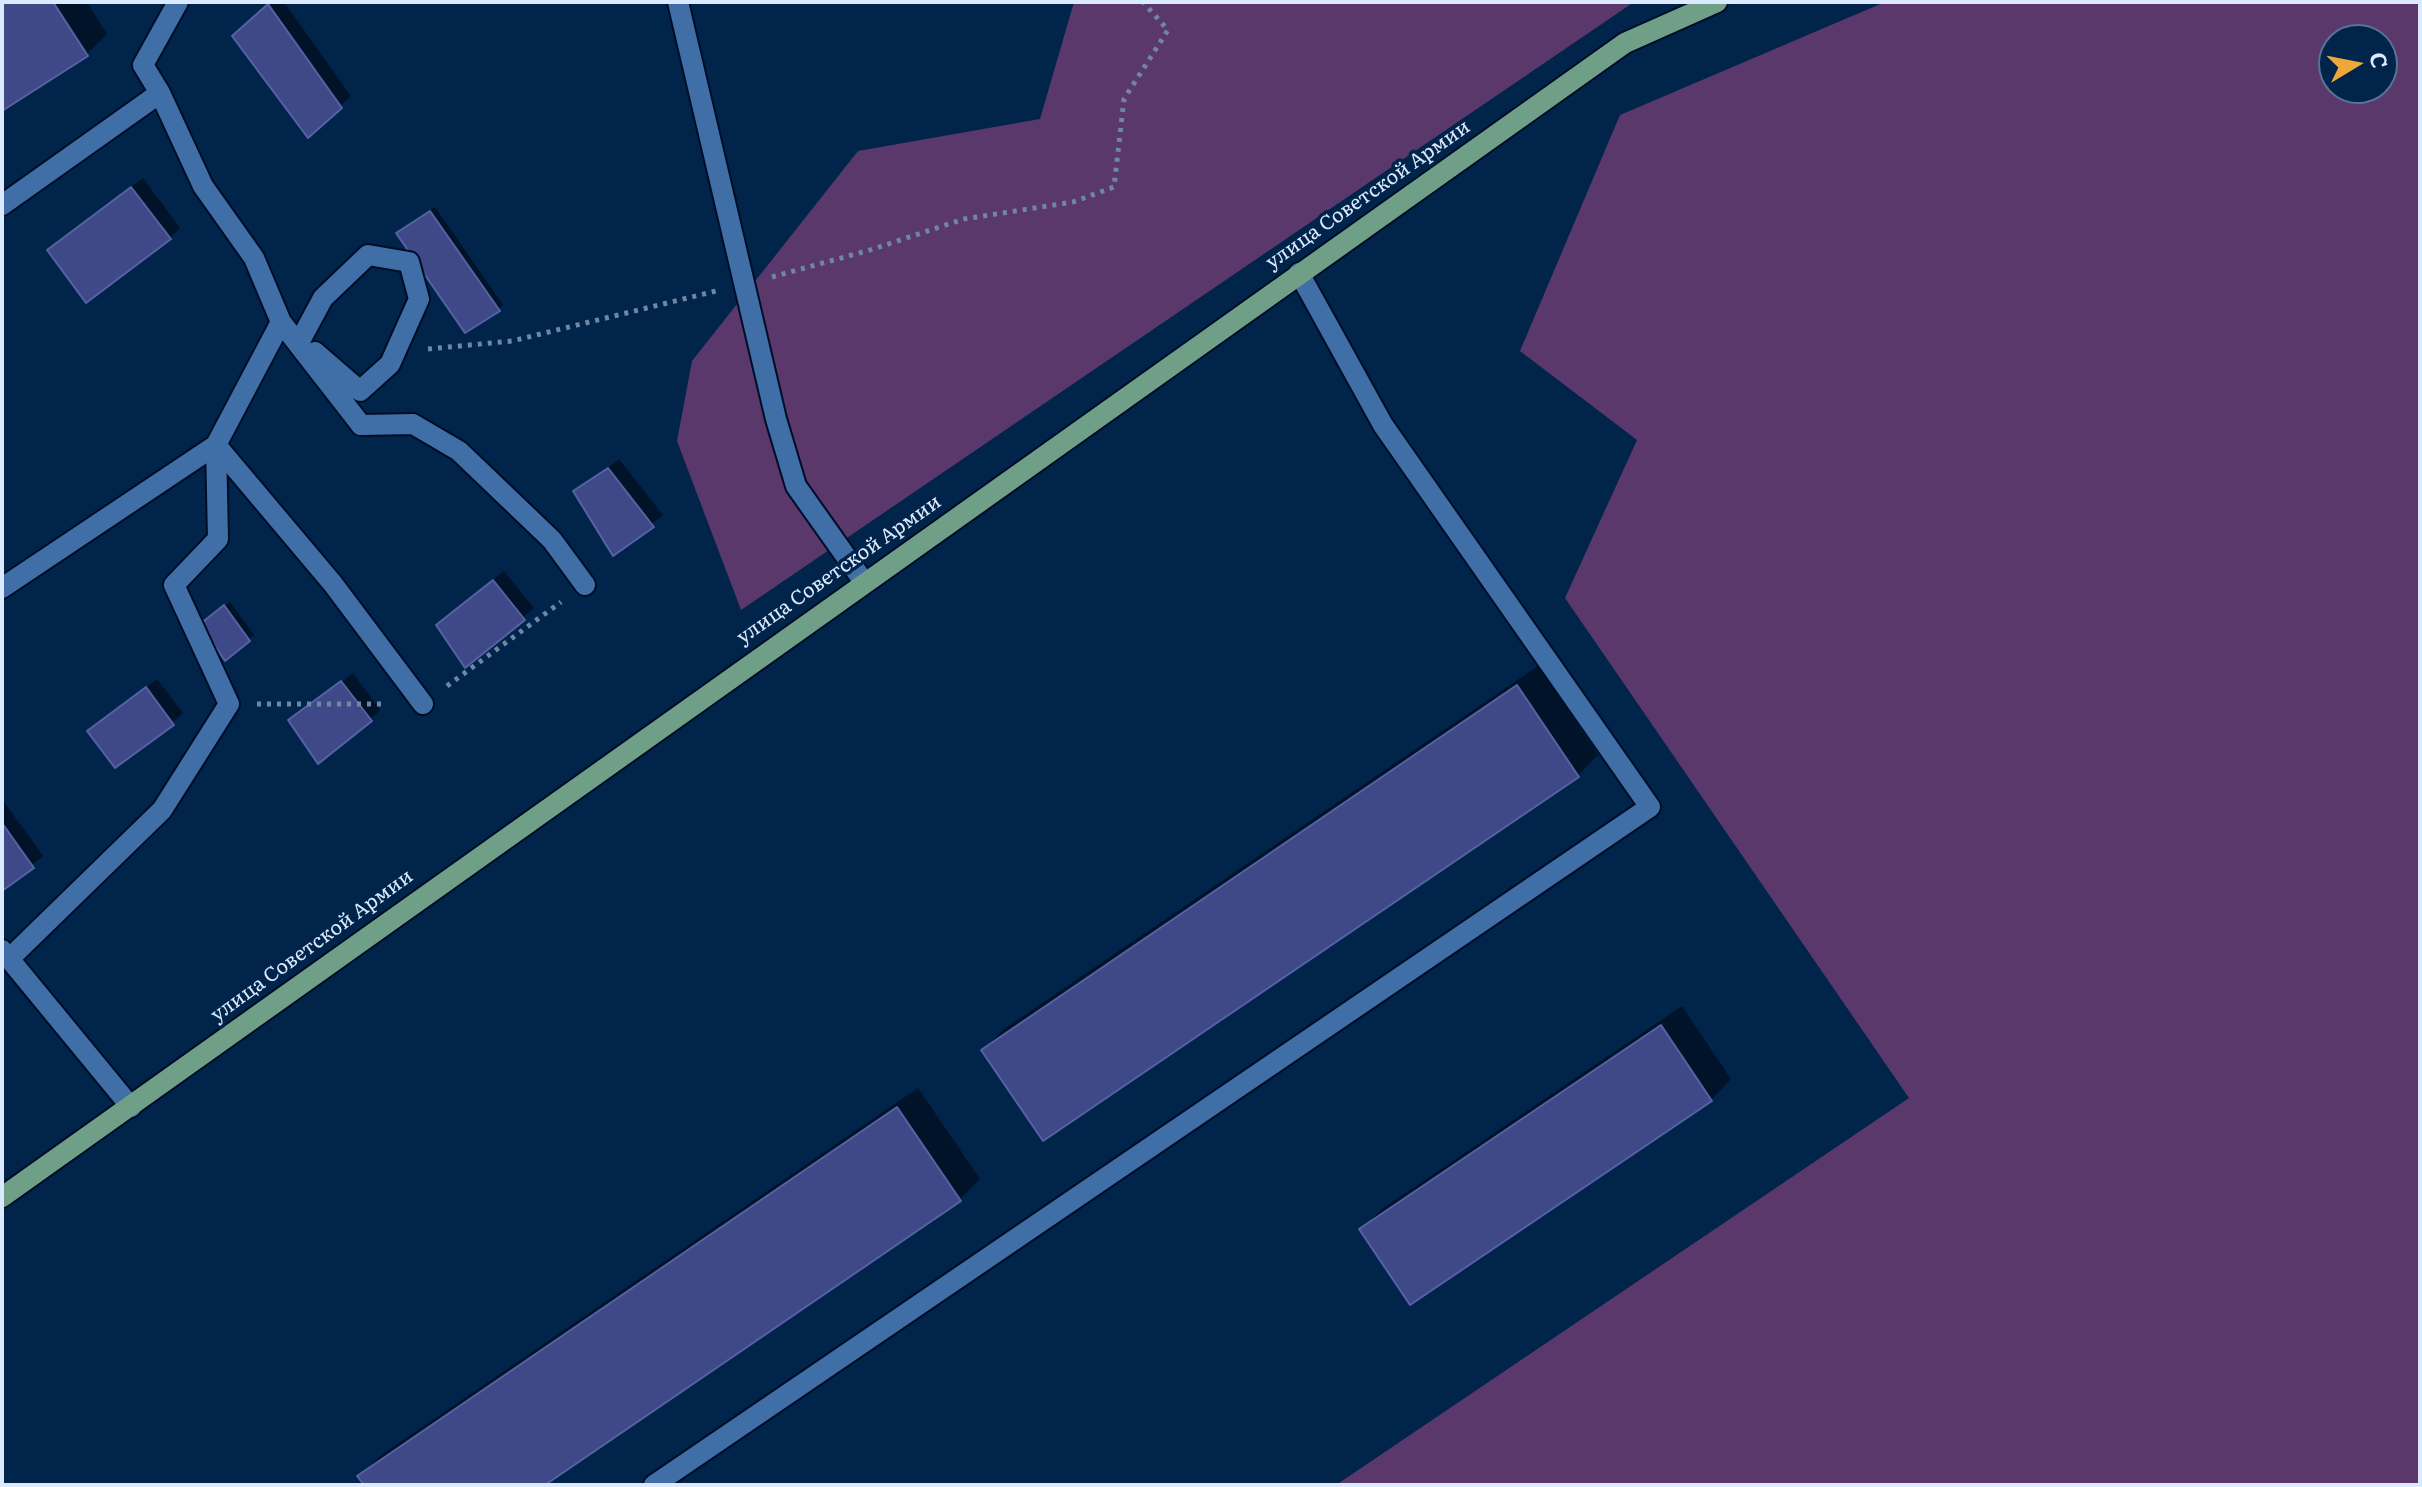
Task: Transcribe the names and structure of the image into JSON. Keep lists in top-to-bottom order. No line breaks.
{"streets":{"main road":["улица Советской Армии"]},"north":"right"}
